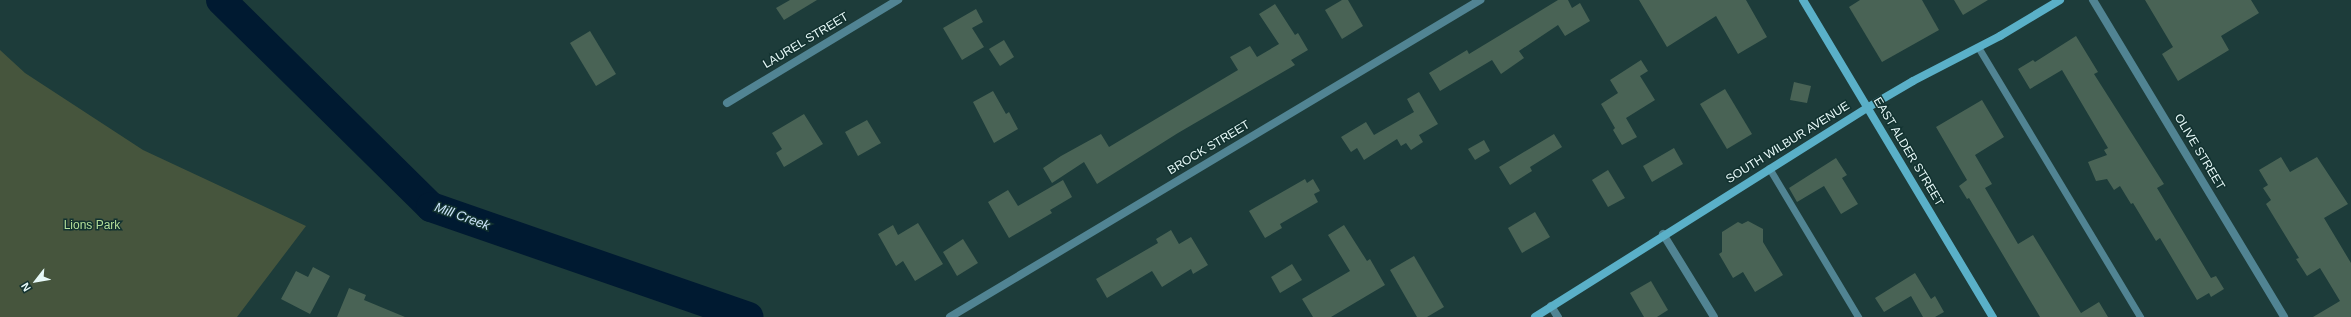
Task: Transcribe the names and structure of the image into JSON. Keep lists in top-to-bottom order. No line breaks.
{"streets":{"main road":["SOUTH WILBUR AVENUE","EAST ALDER STREET"],"street":["LAUREL STREET","BROCK STREET","OLIVE STREET"]},"crossings":[["SOUTH WILBUR AVENUE","EAST ALDER STREET"]],"water":["Mill Creek"],"parks":["Lions Park"],"north":"bottom left"}
